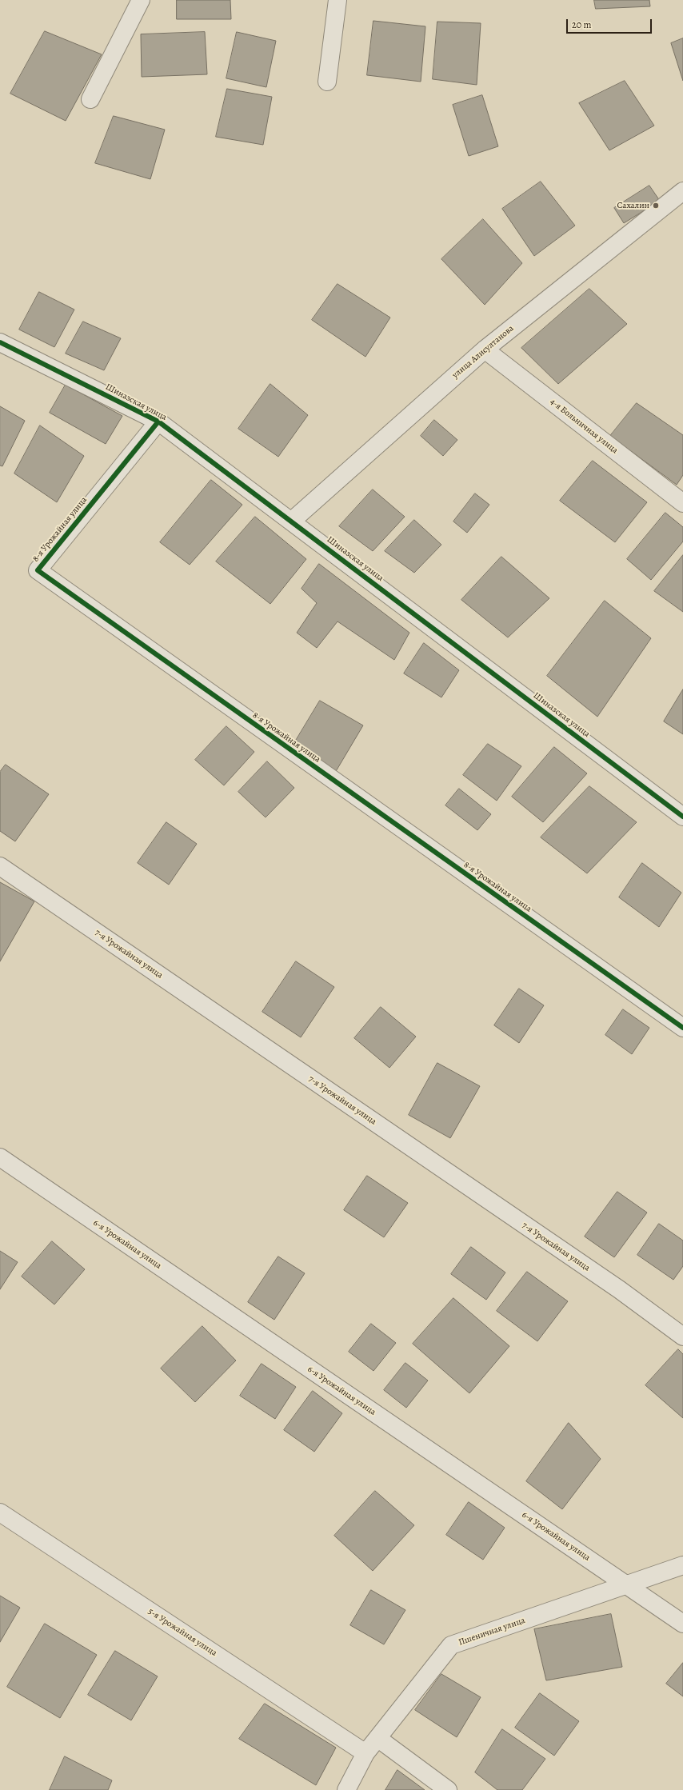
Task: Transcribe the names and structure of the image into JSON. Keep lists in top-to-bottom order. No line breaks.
{"streets":{"street":["улица Алисултанова","Шиназская улица","4-я Больничная улица","8-я Урожайная улица","7-я Урожайная улица","6-я Урожайная улица","Пшеничная улица","5-я Урожайная улица"]},"crossings":[["улица Алисултанова","Шиназская улица"],["улица Алисултанова","4-я Больничная улица"],["Шиназская улица","8-я Урожайная улица"],["6-я Урожайная улица","Пшеничная улица"],["Пшеничная улица","5-я Урожайная улица"]],"places":["Сахалин"],"scale_bar":"20 m"}
